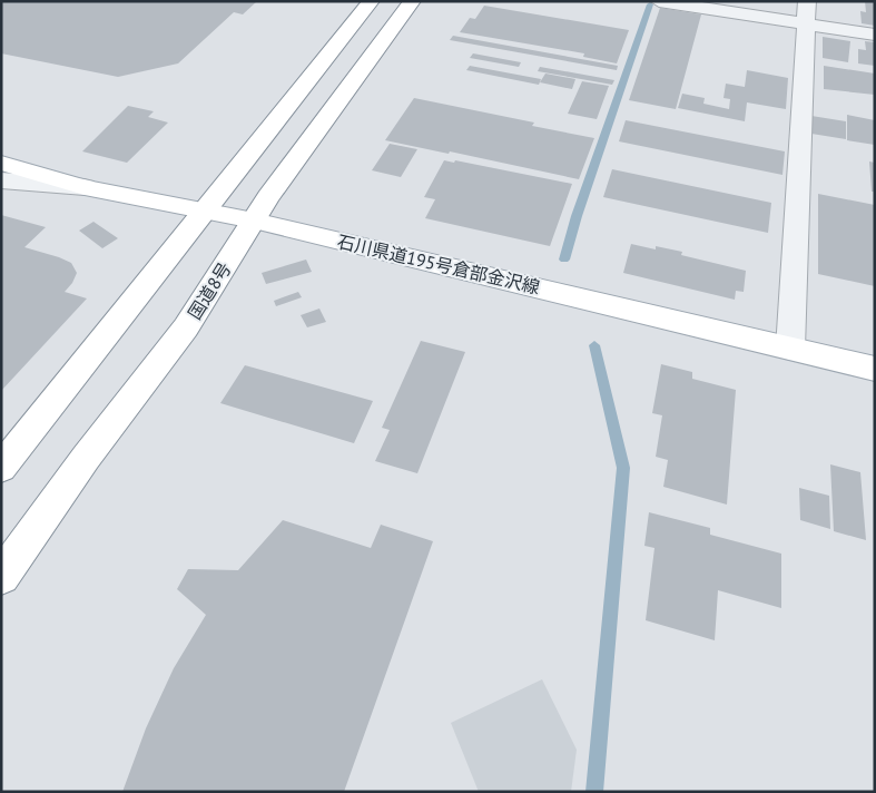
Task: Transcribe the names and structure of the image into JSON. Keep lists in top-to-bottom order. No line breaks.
{"streets":{"main road":["石川県道195号倉部金沢線","国道8号"]},"crossings":[["石川県道195号倉部金沢線","国道8号"]]}
